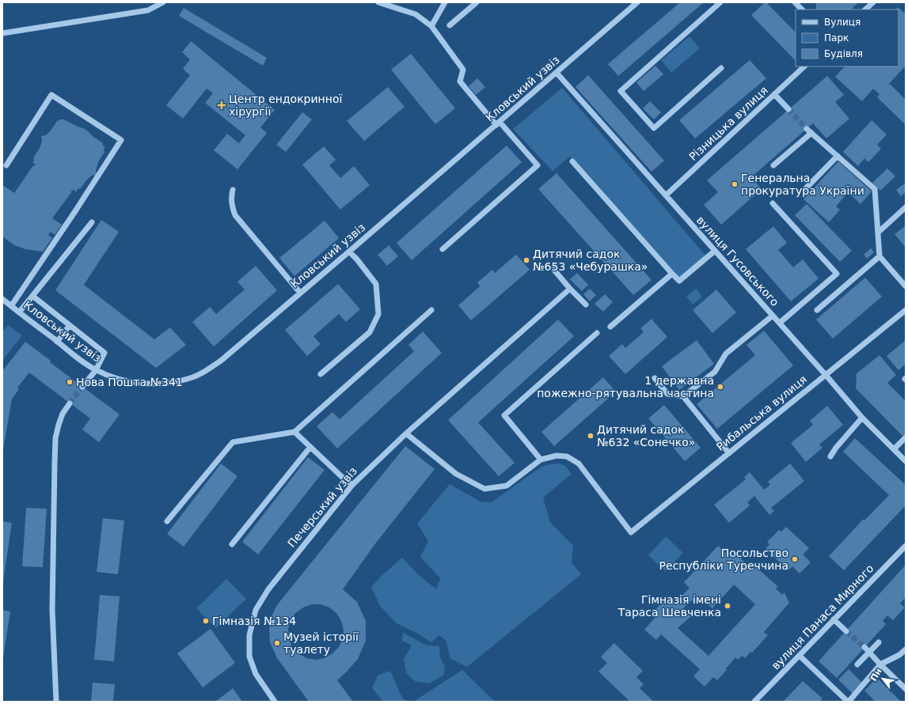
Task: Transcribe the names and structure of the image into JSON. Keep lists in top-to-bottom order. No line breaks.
{"streets":{"street":["Кловський узвіз","Різницька вулиця","вулиця Гусовського","Рибальська вулиця","Печерський узвіз","вулиця Панаса Мирного"]},"crossings":[["Кловський узвіз","вулиця Гусовського"],["Різницька вулиця","вулиця Гусовського"],["вулиця Гусовського","Рибальська вулиця"]],"places":{"health":["Центр ендокринної хірургії"],"other":["Генеральна прокуратура України","Дитячий садок №653 «Чебурашка»","Нова Пошта №341","1 державна пожежно-рятувальна частина","Дитячий садок №632 «Сонечко»","Посольство Республіки Туреччина","Гімназія імені Тараса Шевченка","Гімназія №134","Музей історії туалету"]},"legend":["Вулиця","Парк","Будівля"],"north":"top left"}
